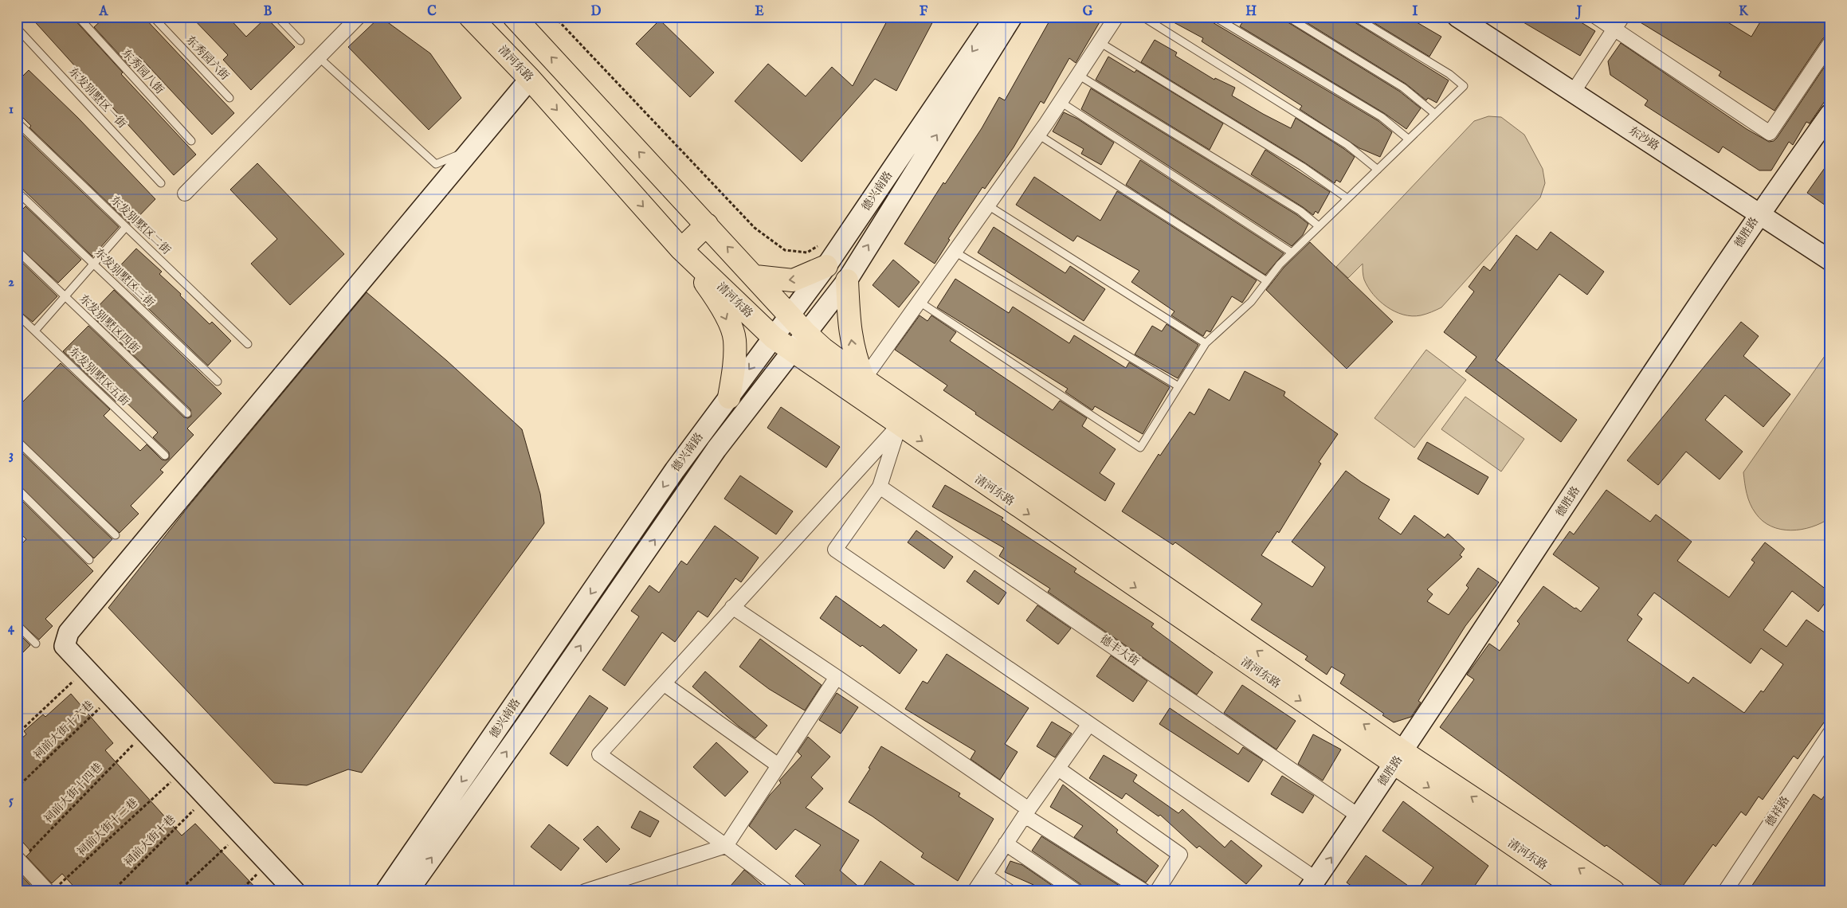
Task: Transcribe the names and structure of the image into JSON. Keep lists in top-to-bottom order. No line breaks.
{"streets":{"main road":["清河东路"],"street":["东沙路","德兴南路","德胜路","德丰大街","德祥路"],"lane":["东秀园六街","东秀园八街","东发别墅区一街","东发别墅区二街","东发别墅区三街","东发别墅区四街","东发别墅区五街"],"path":["祠前大街十六巷","祠前大街十四巷","祠前大街十二巷","祠前大街十巷"]},"crossings":[["清河东路","德兴南路"],["清河东路","德胜路"],["东沙路","德胜路"],["德胜路","德丰大街"]],"grid":{"columns":["A","B","C","D","E","F","G","H","I","J","K"],"rows":["1","2","3","4","5"]}}
